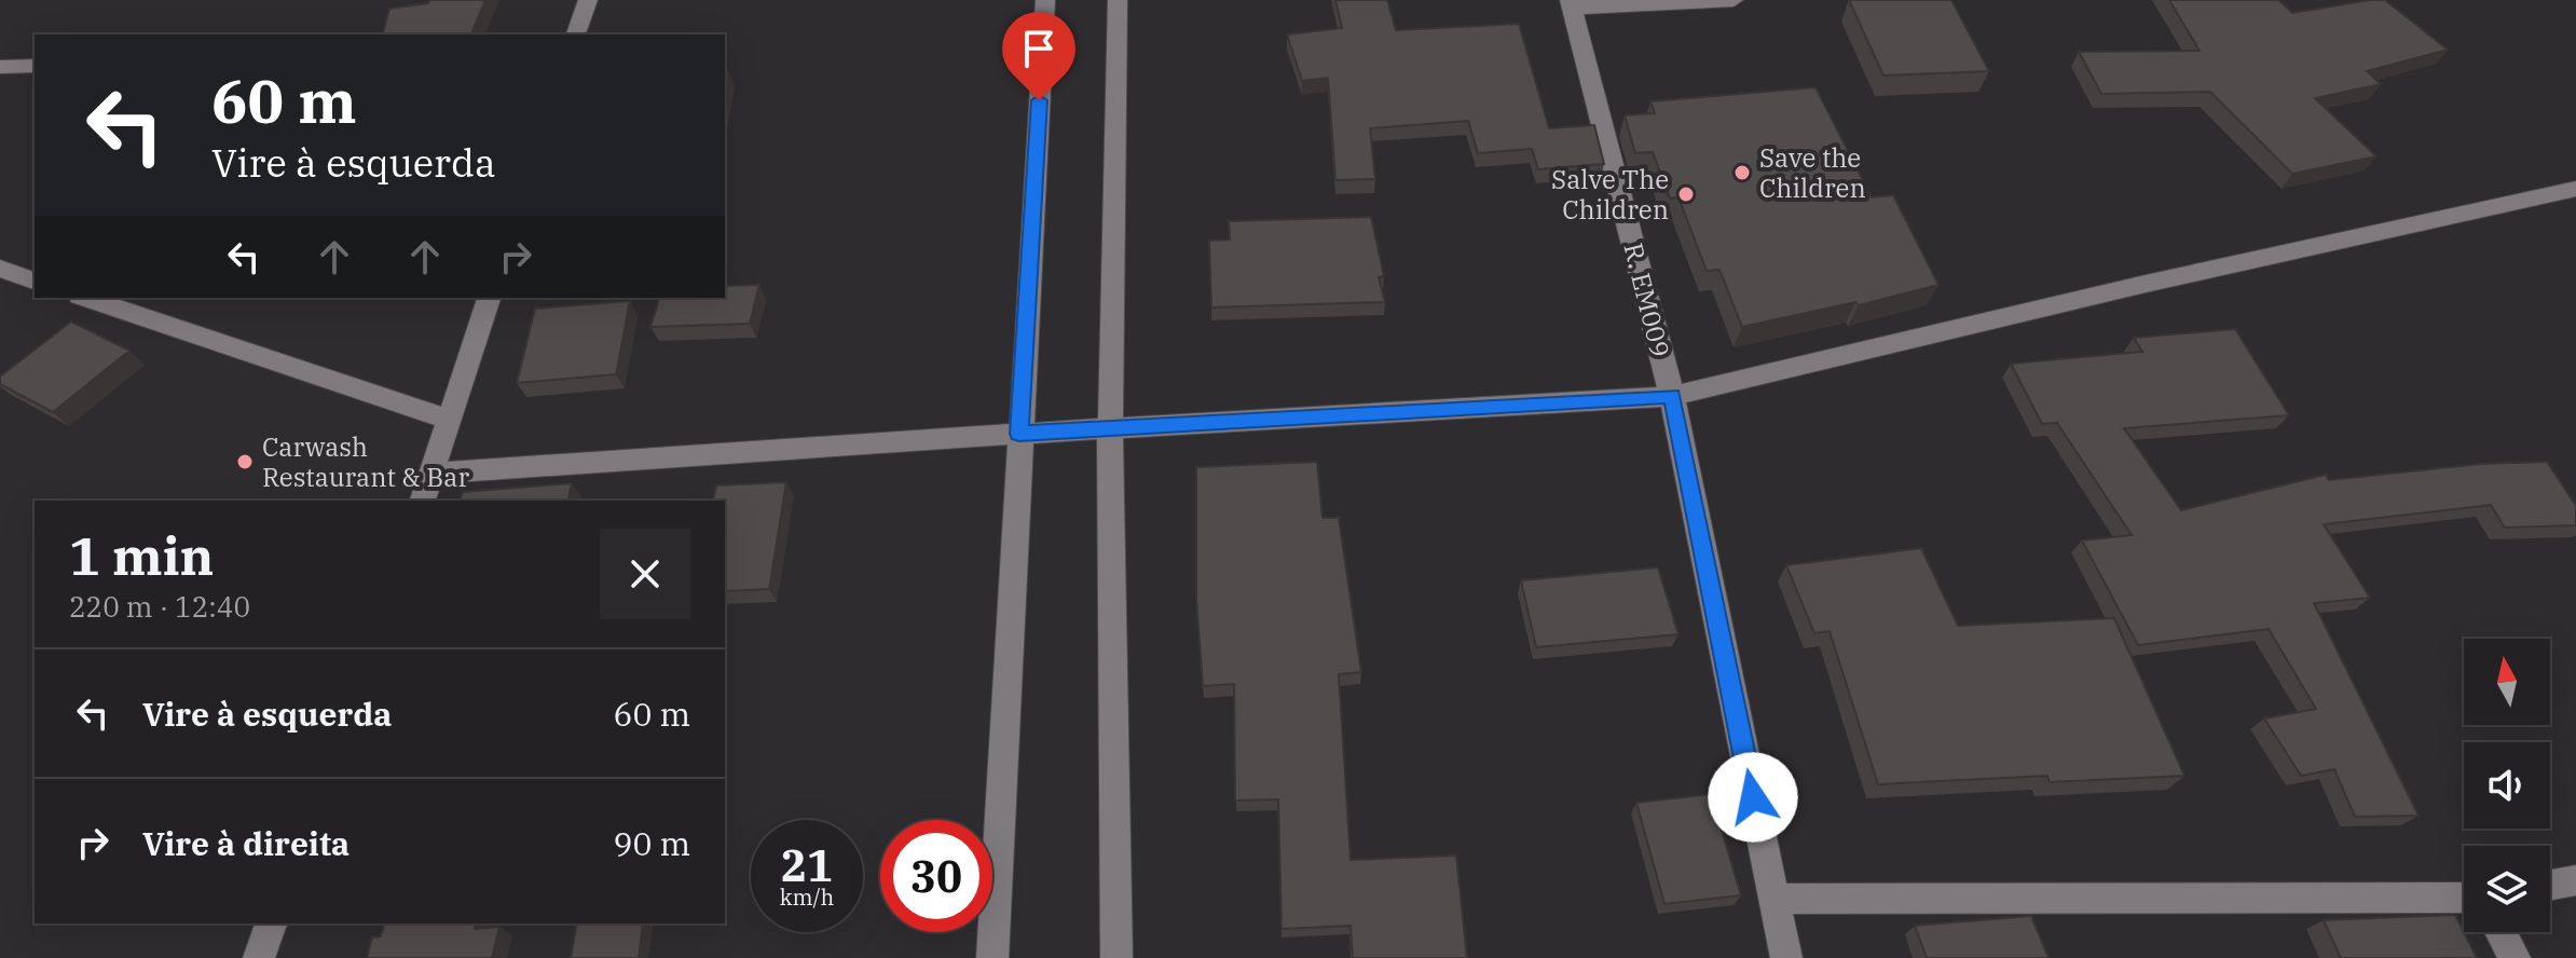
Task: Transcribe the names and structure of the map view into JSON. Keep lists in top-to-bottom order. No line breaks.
{"streets":{"street":["R. EM009"]},"places":["Save the Children","Salve The Children","Carwash Restaurant & Bar"],"north":"top","page":{"turn":["60 m","Vire à esquerda"],"heading":["1 min","220 m · 12:40"],"list":[{"name":"Vire à esquerda","value":"60 m"},{"name":"Vire à direita","value":"90 m"}],"speed":"21 km/h","limit":"30"}}
